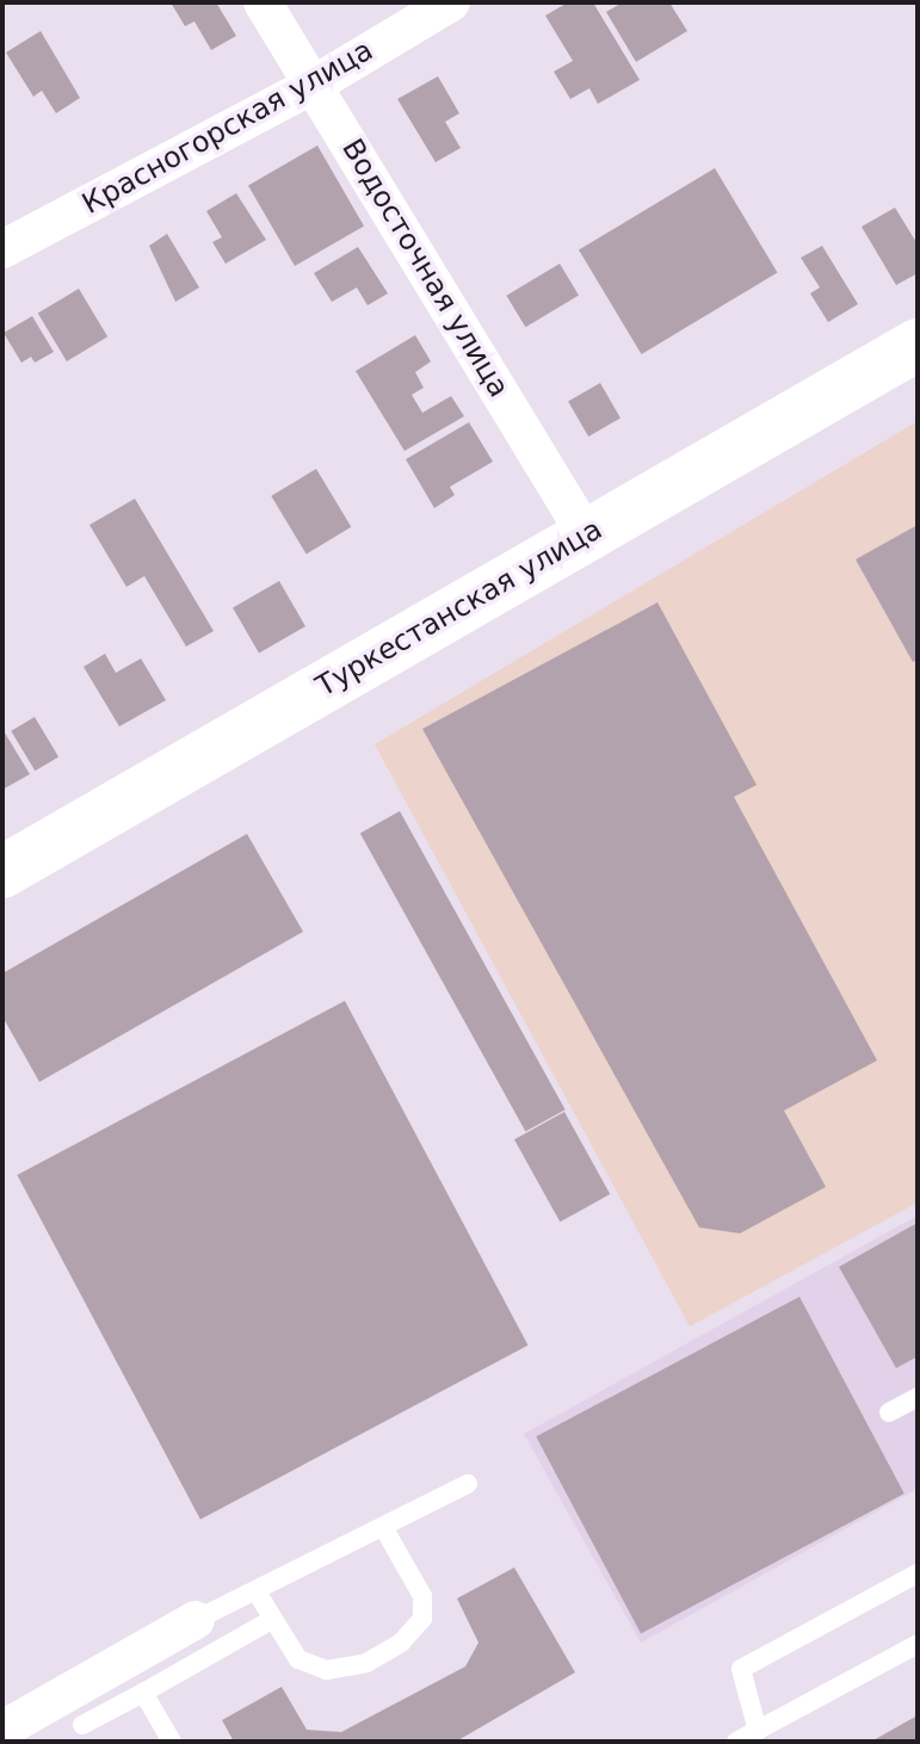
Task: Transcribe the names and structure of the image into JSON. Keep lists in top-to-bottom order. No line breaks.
{"streets":{"main road":["Туркестанская улица"],"street":["Красногорская улица","Водосточная улица"]},"crossings":[["Красногорская улица","Водосточная улица"],["Водосточная улица","Туркестанская улица"]]}
